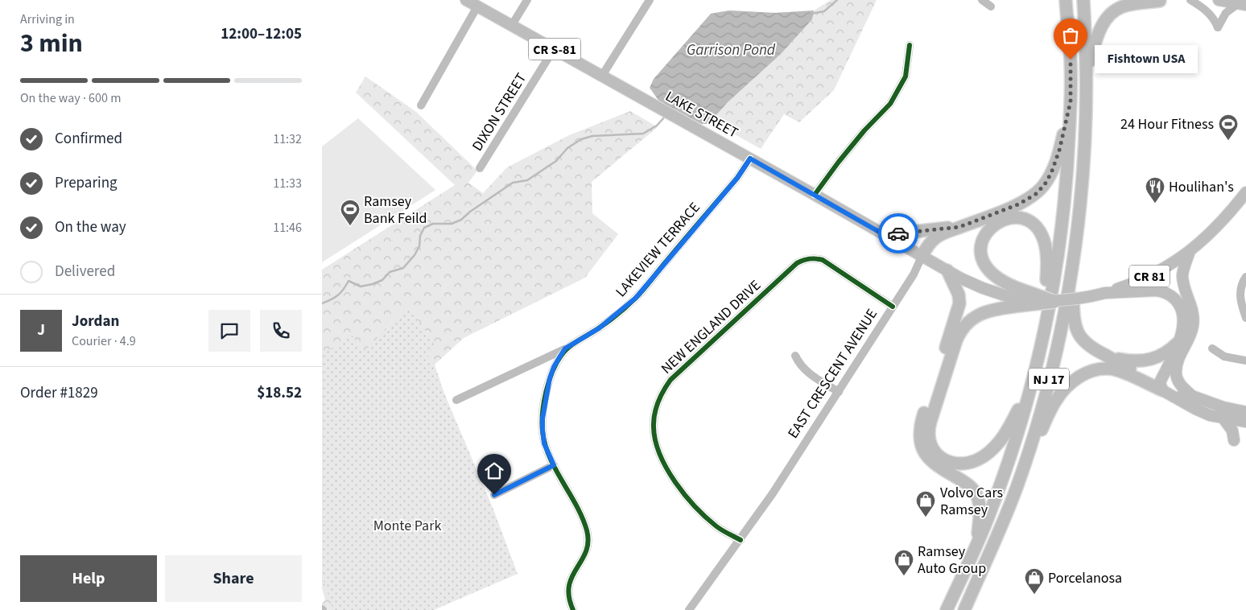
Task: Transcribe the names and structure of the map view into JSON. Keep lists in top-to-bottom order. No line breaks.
{"streets":{"highway":["NJ 17"],"main road":["CR S-81","LAKE STREET","CR 81"],"street":["DIXON STREET","LAKEVIEW TERRACE","NEW ENGLAND DRIVE","EAST CRESCENT AVENUE"]},"crossings":[["DIXON STREET","LAKE STREET"],["LAKE STREET","LAKEVIEW TERRACE"],["LAKE STREET","EAST CRESCENT AVENUE"],["NEW ENGLAND DRIVE","EAST CRESCENT AVENUE"]],"water":["Garrison Pond"],"parks":["Monte Park"],"places":{"other":["Fishtown USA"],"sports":["24 Hour Fitness","Ramsey Bank Feild"],"restaurant":["Houlihan's"],"shop":["Volvo Cars Ramsey","Ramsey Auto Group","Porcelanosa"]},"page":{"heading":["3 min","Arriving in","12:00–12:05"],"panel":["Jordan","Courier · 4.9","Order #1829","$18.52"],"bubble":"Fishtown USA","bar":"On the way · 600 m","list":[["Confirmed","11:32"],["Preparing","11:33"],["On the way","11:46"],"Delivered"],"round":"J","buttons":["Help","Share"]}}
